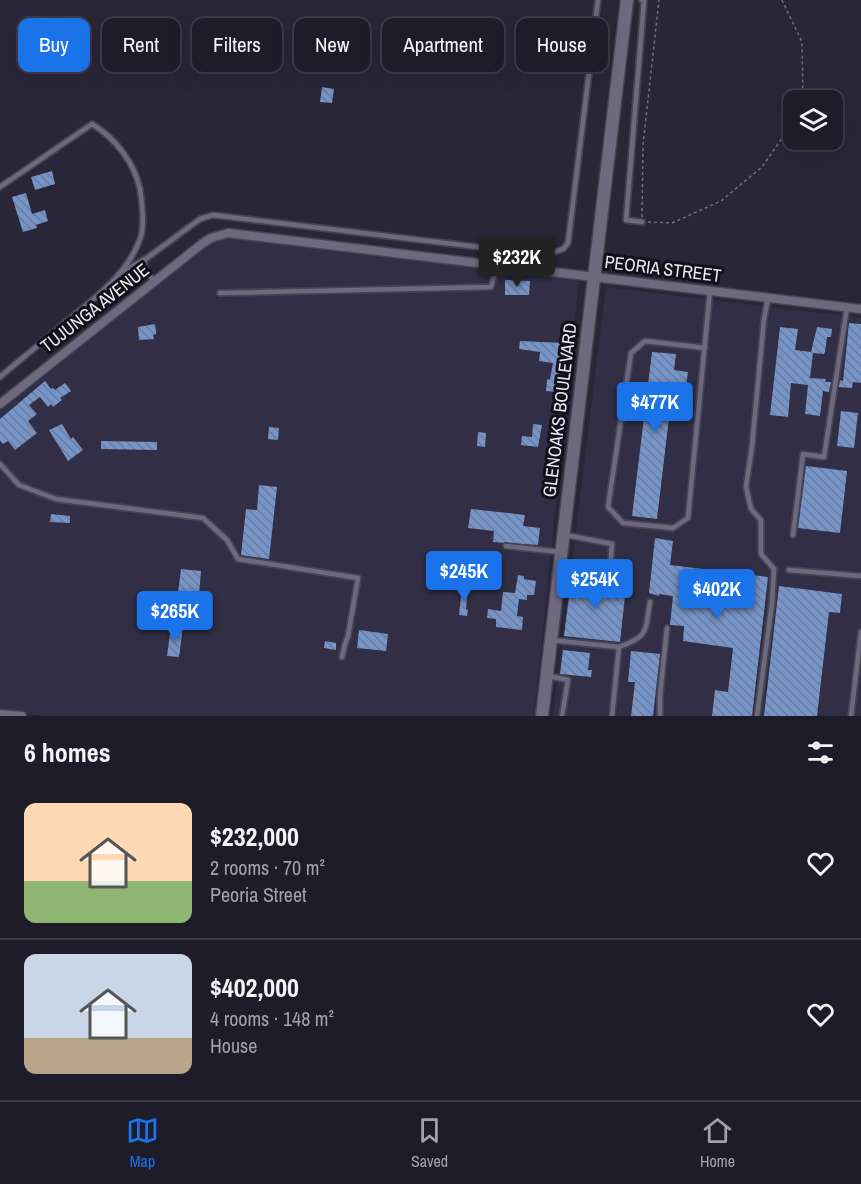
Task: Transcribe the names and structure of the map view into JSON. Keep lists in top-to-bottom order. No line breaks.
{"streets":{"main road":["GLENOAKS BOULEVARD"],"street":["PEORIA STREET","TUJUNGA AVENUE"]},"crossings":[["PEORIA STREET","TUJUNGA AVENUE"],["PEORIA STREET","GLENOAKS BOULEVARD"]],"page":{"chip":["Buy","Rent","Filters","New","Apartment","House"],"price":["$232K","$477K","$245K","$254K","$402K","$265K"],"heading":"6 homes","list":[{"name":"$232,000","note":"2 rooms · 70 m² · Peoria Street"},{"name":"$402,000","note":"4 rooms · 148 m² · House"}],"tabs":["Map","Saved","Home"]}}
